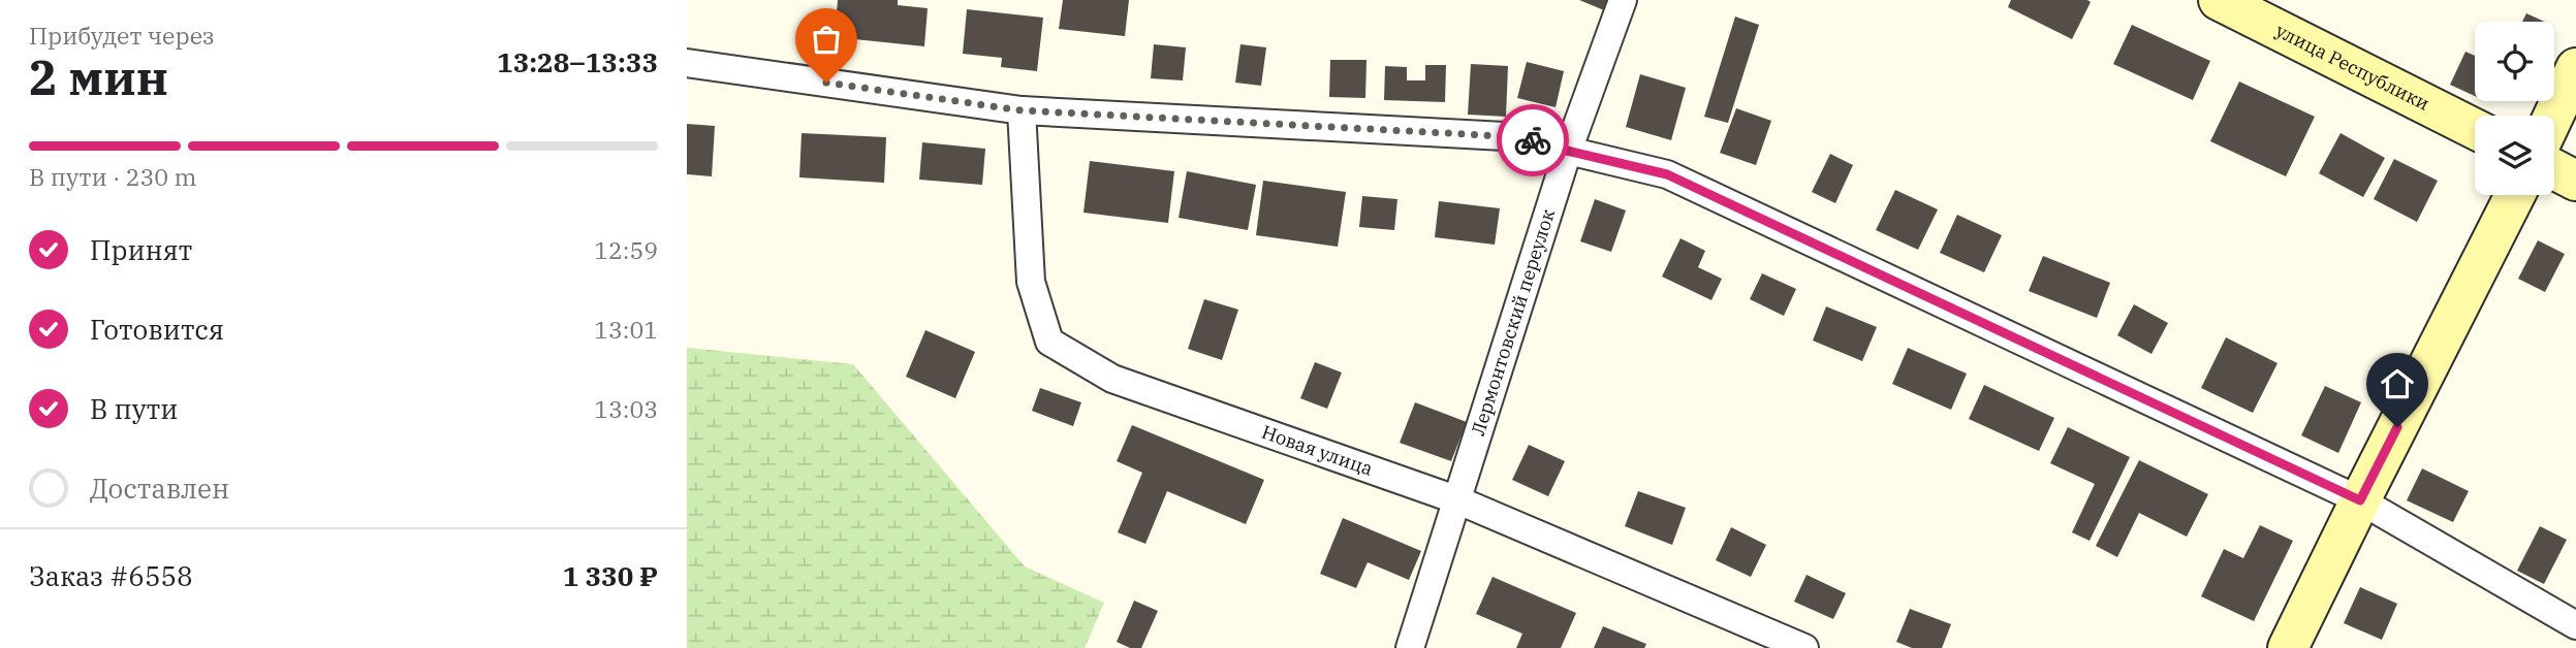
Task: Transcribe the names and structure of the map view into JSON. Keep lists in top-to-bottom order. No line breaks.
{"streets":{"main road":["улица Республики"],"street":["Лермонтовский переулок","Новая улица"]},"crossings":[["Лермонтовский переулок","Новая улица"]],"page":{"heading":["2 мин","Прибудет через","13:28–13:33"],"panel":["Заказ #6558","1 330 ₽"],"bar":"В пути · 230 m","list":[["Принят","12:59"],["Готовится","13:01"],["В пути","13:03"],"Доставлен"]}}
